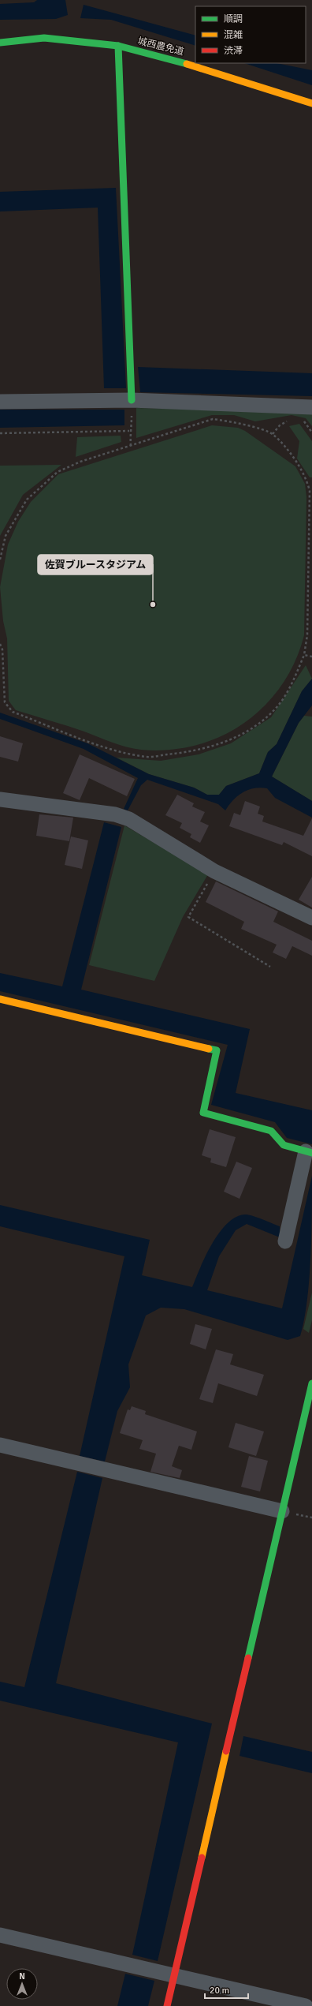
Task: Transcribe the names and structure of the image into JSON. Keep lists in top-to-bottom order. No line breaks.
{"streets":{"street":["城西農免道"]},"places":["佐賀ブルースタジアム"],"legend":["順調","混雑","渋滞"],"scale_bar":"20 m","north":"top"}
